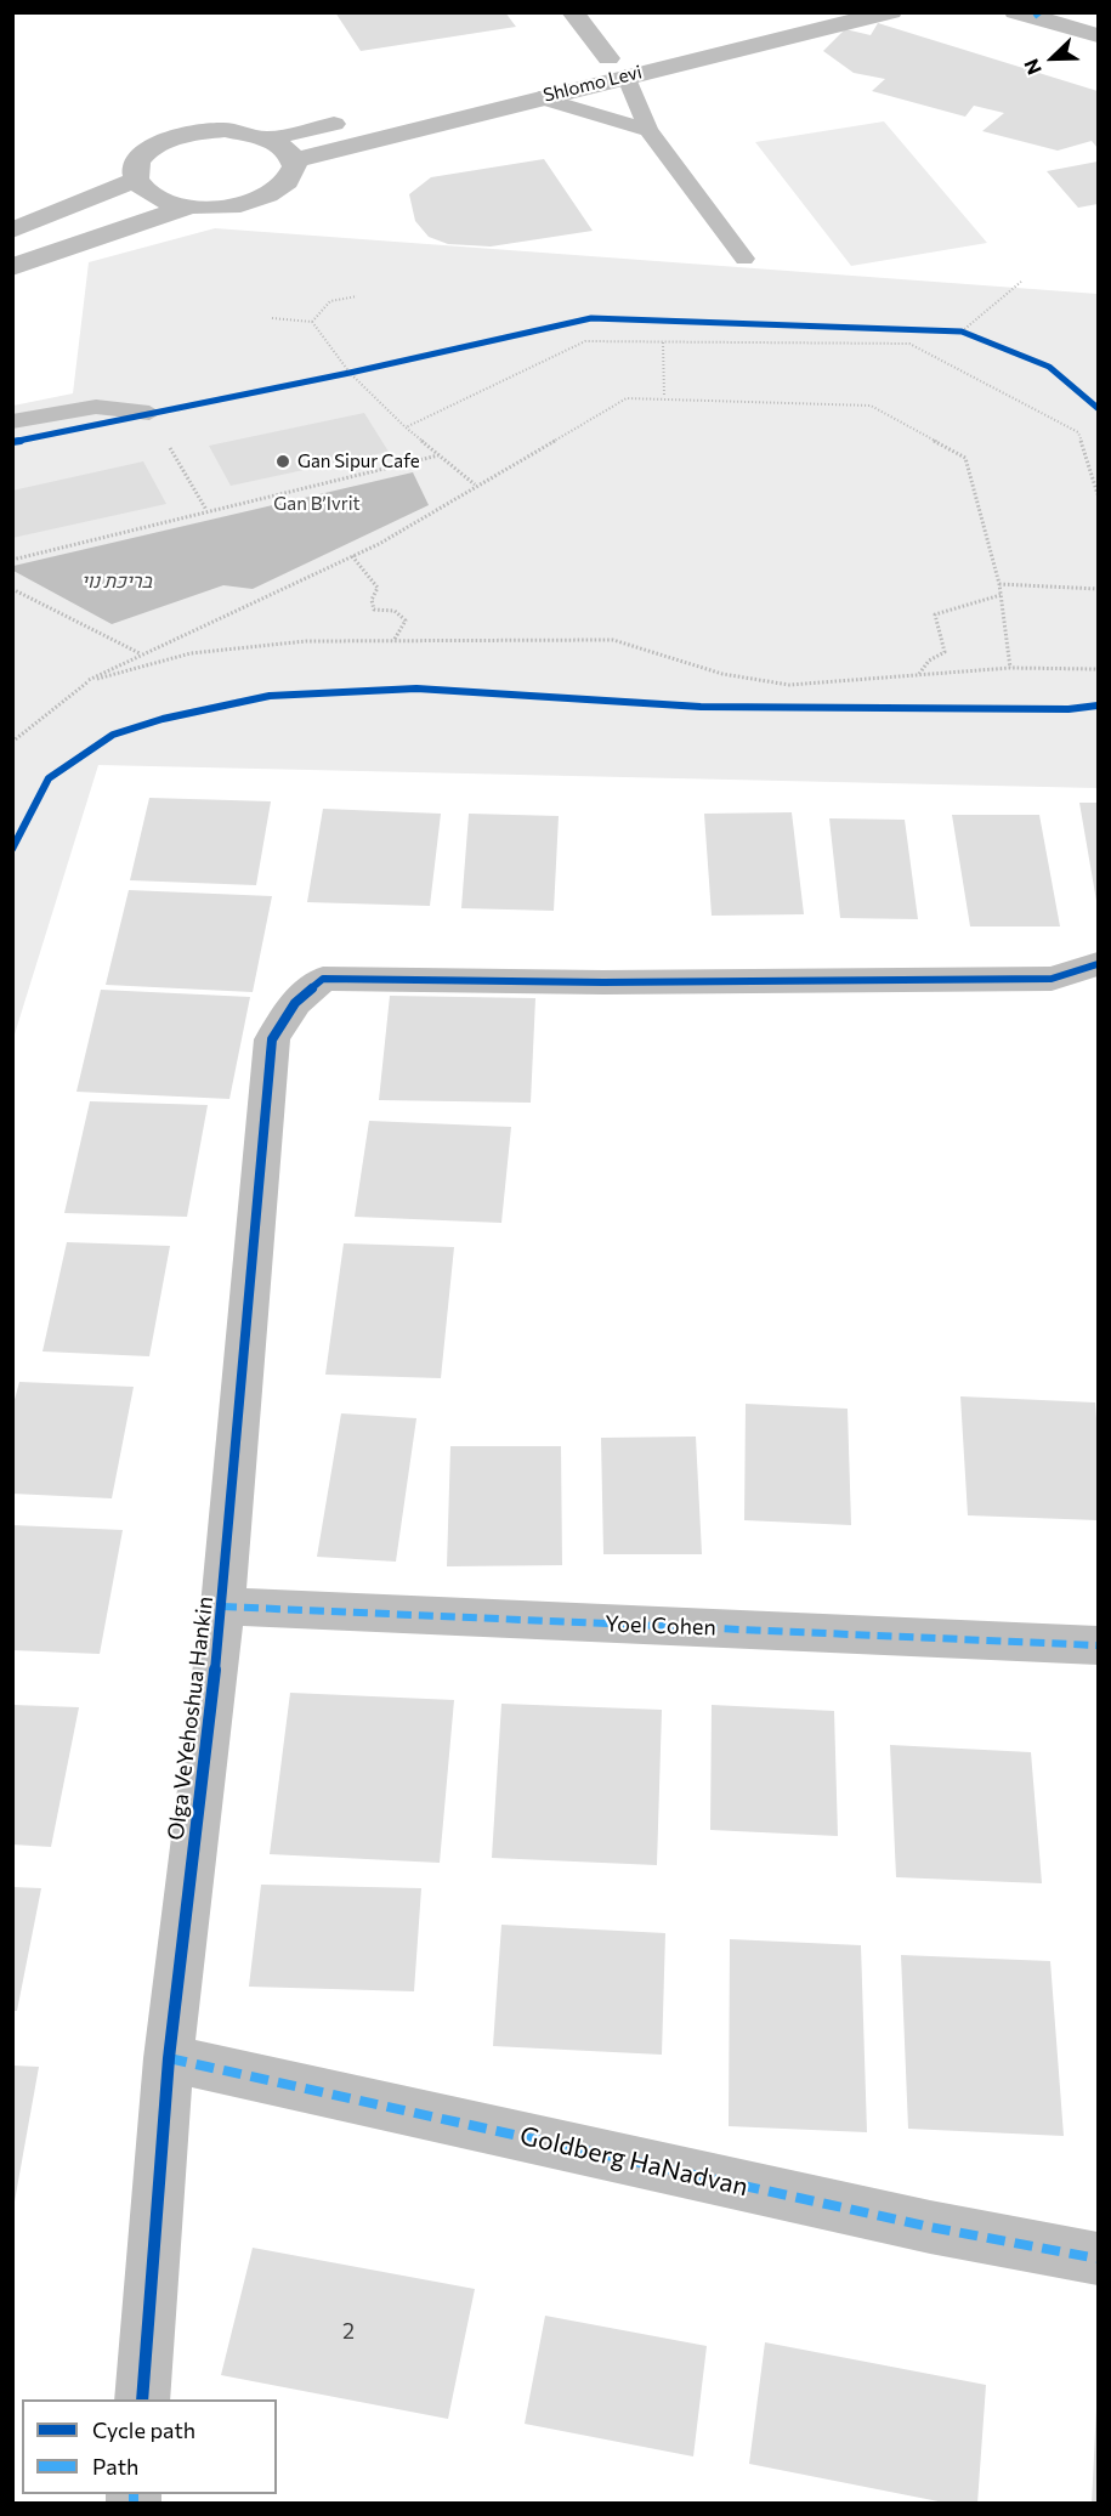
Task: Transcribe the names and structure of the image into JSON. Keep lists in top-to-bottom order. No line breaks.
{"streets":{"street":["Shlomo Levi","Yoel Cohen","Olga VeYehoshua Hankin","Goldberg HaNadvan"]},"crossings":[["Yoel Cohen","Olga VeYehoshua Hankin"],["Olga VeYehoshua Hankin","Goldberg HaNadvan"]],"water":["בריכת נוי"],"parks":["Gan B’Ivrit"],"places":["Gan Sipur Cafe"],"house_numbers":["2"],"legend":["Cycle path","Path"],"north":"bottom left"}
